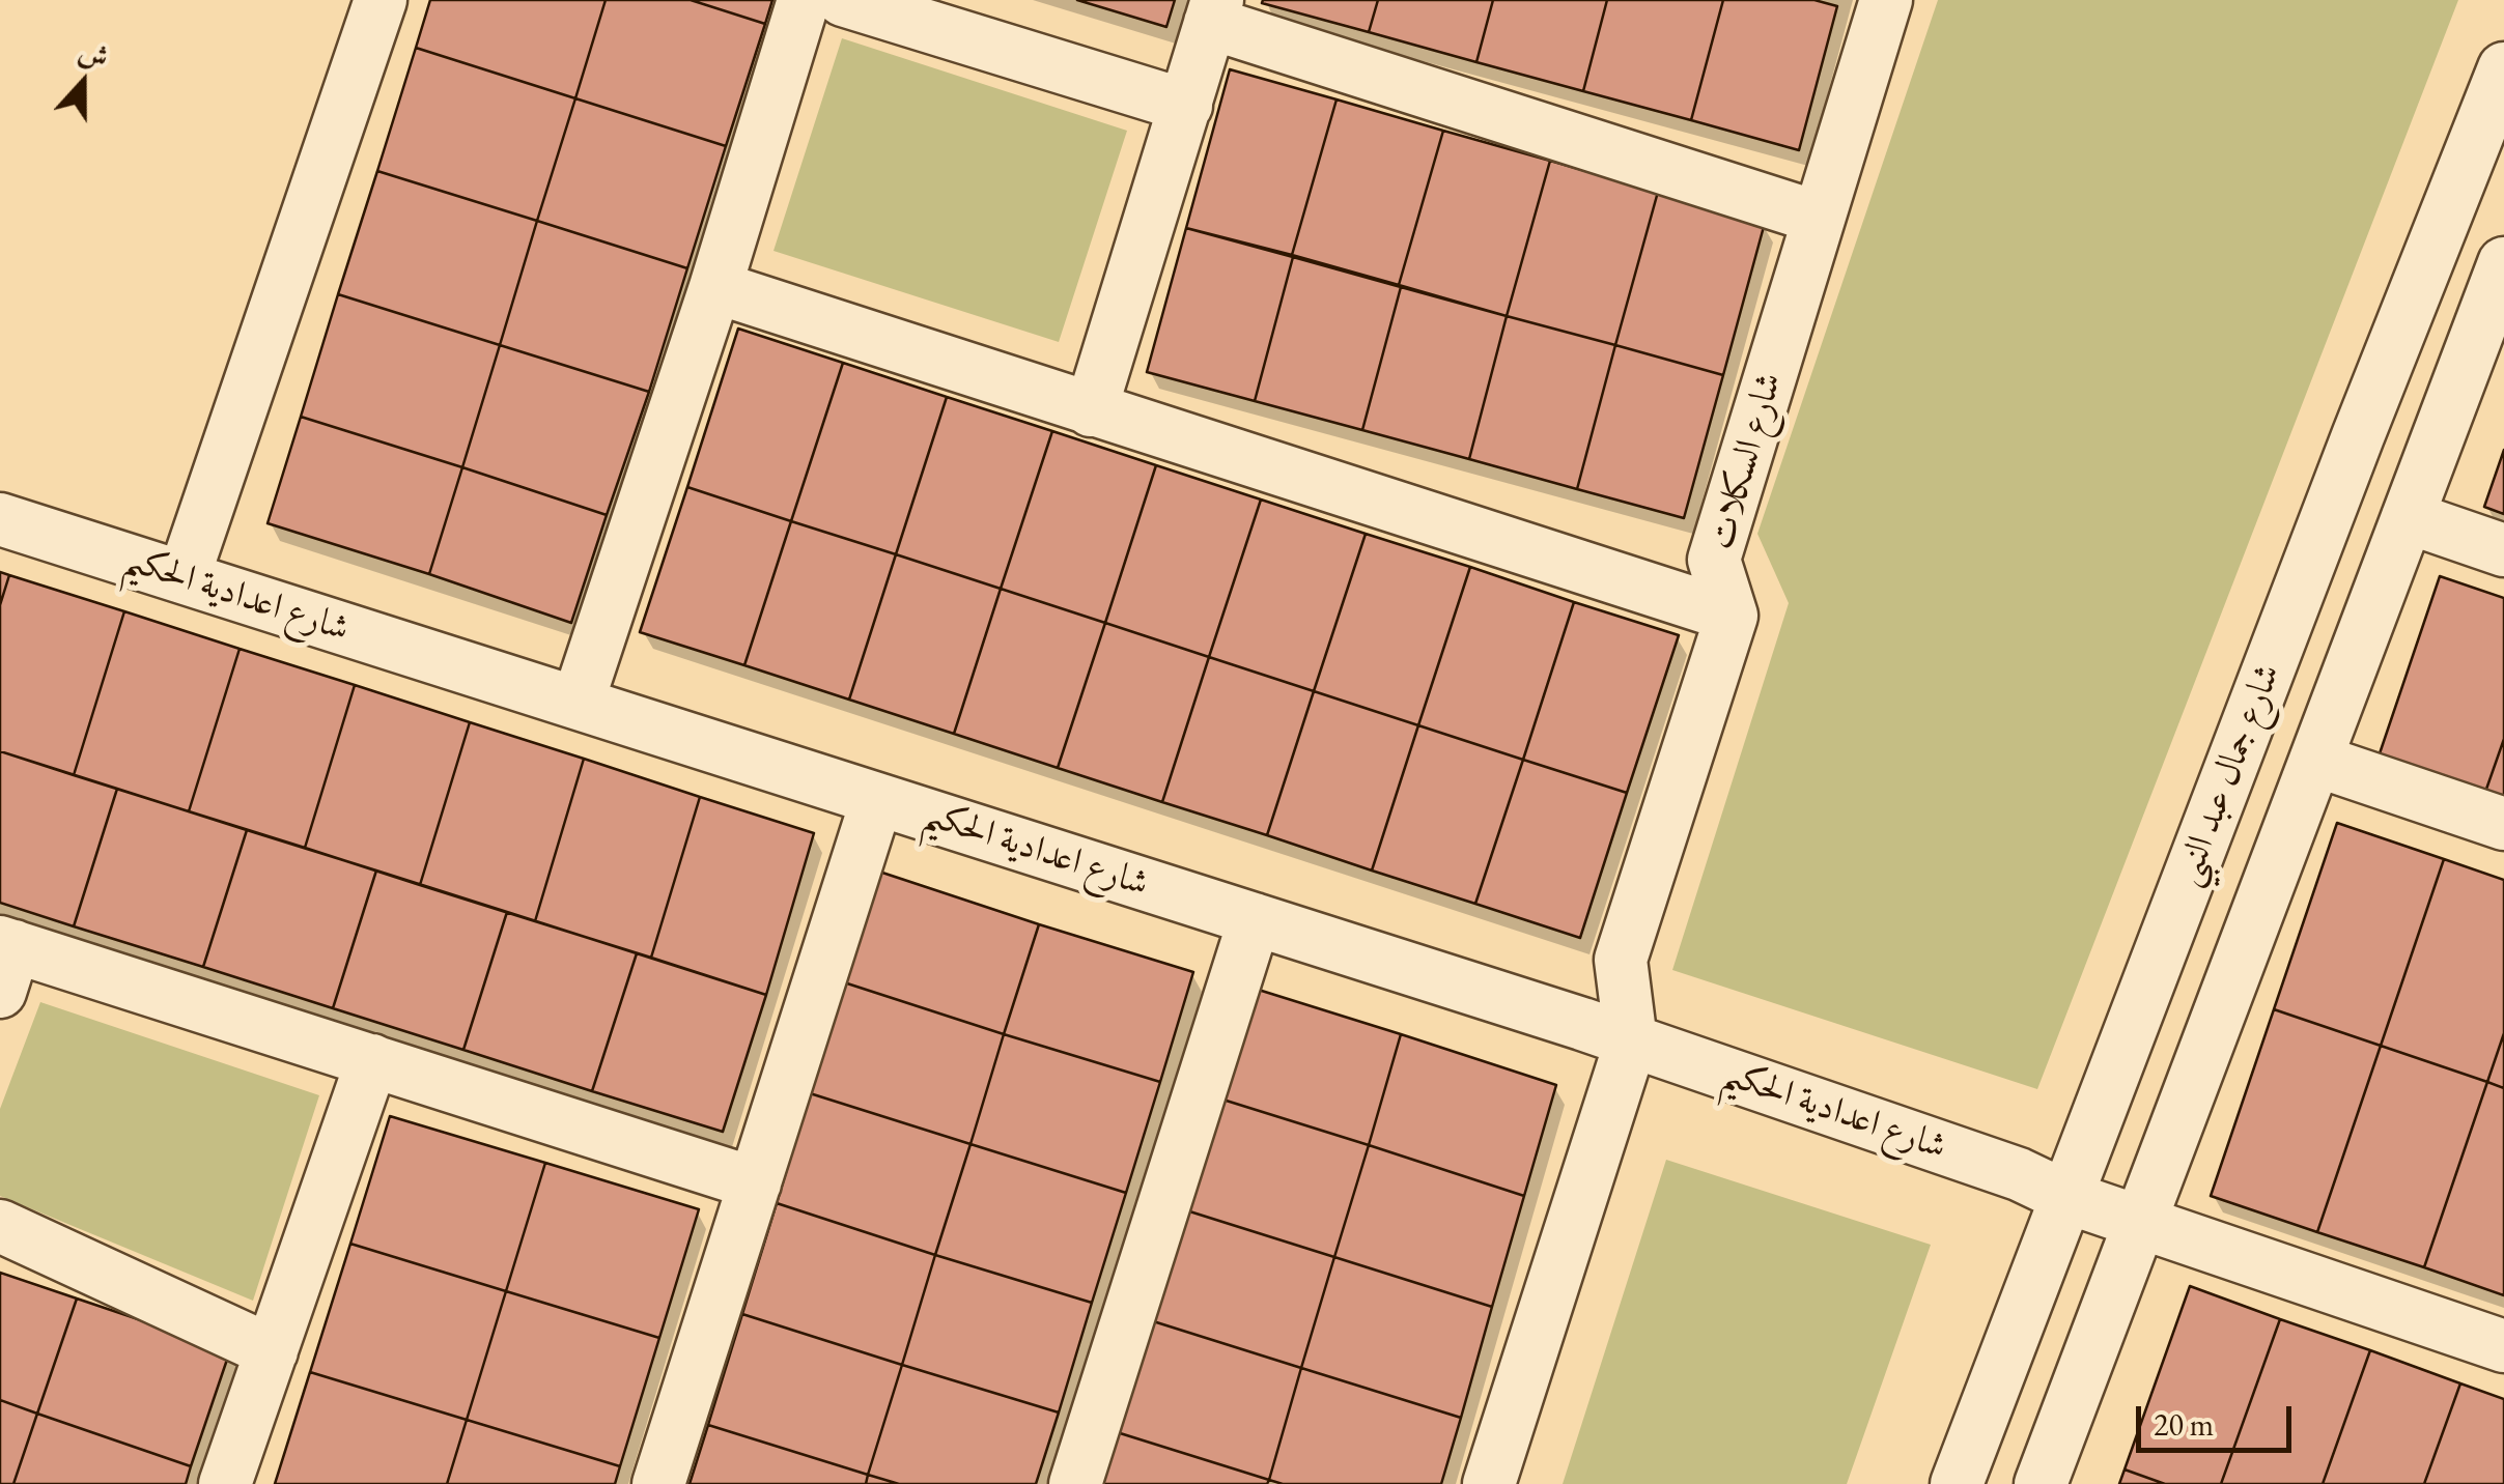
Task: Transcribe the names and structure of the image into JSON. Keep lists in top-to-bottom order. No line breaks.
{"streets":{"street":["شارع السكلات","شارع اعدادية الحكيم","شارع جمال عبد النبي"]},"crossings":[["شارع اعدادية الحكيم","شارع جمال عبد النبي"]],"scale_bar":"20 m","north":"top"}
